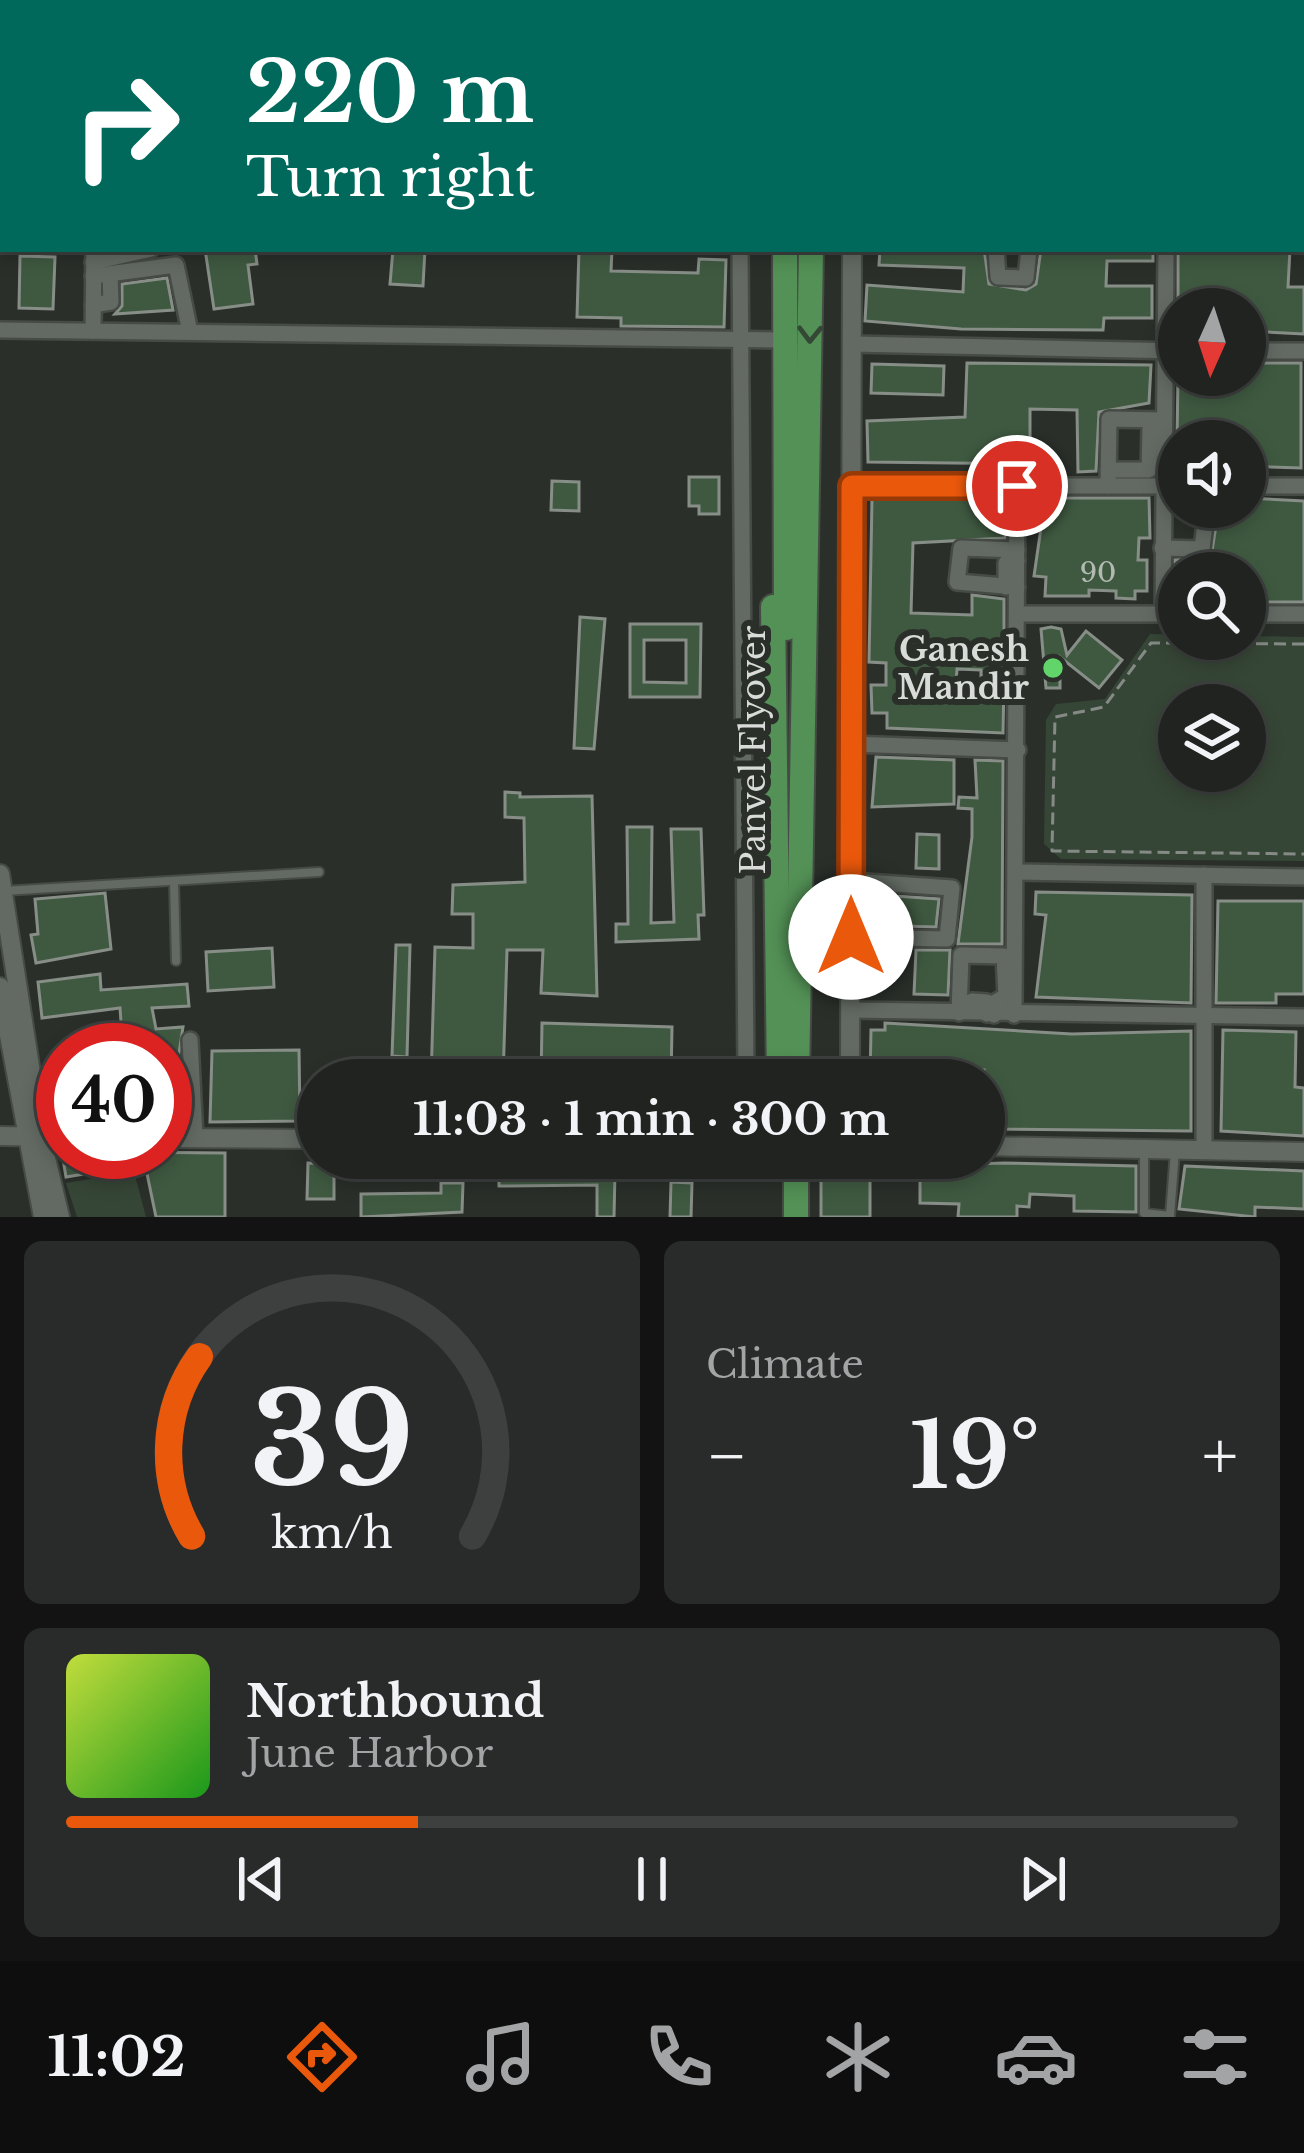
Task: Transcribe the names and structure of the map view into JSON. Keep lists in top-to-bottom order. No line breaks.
{"streets":{"highway":["Panvel Flyover"]},"places":["Ganesh Mandir"],"house_numbers":["90"],"north":"bottom","page":{"turn":["220 m","Turn right"],"limit":"40","trip":"11:03 · 1 min · 300 m","tile":"Climate","heat":["−","19°","+"],"song":["Northbound","June Harbor"],"tabs":"11:02","gauge":["39","km/h"]}}
